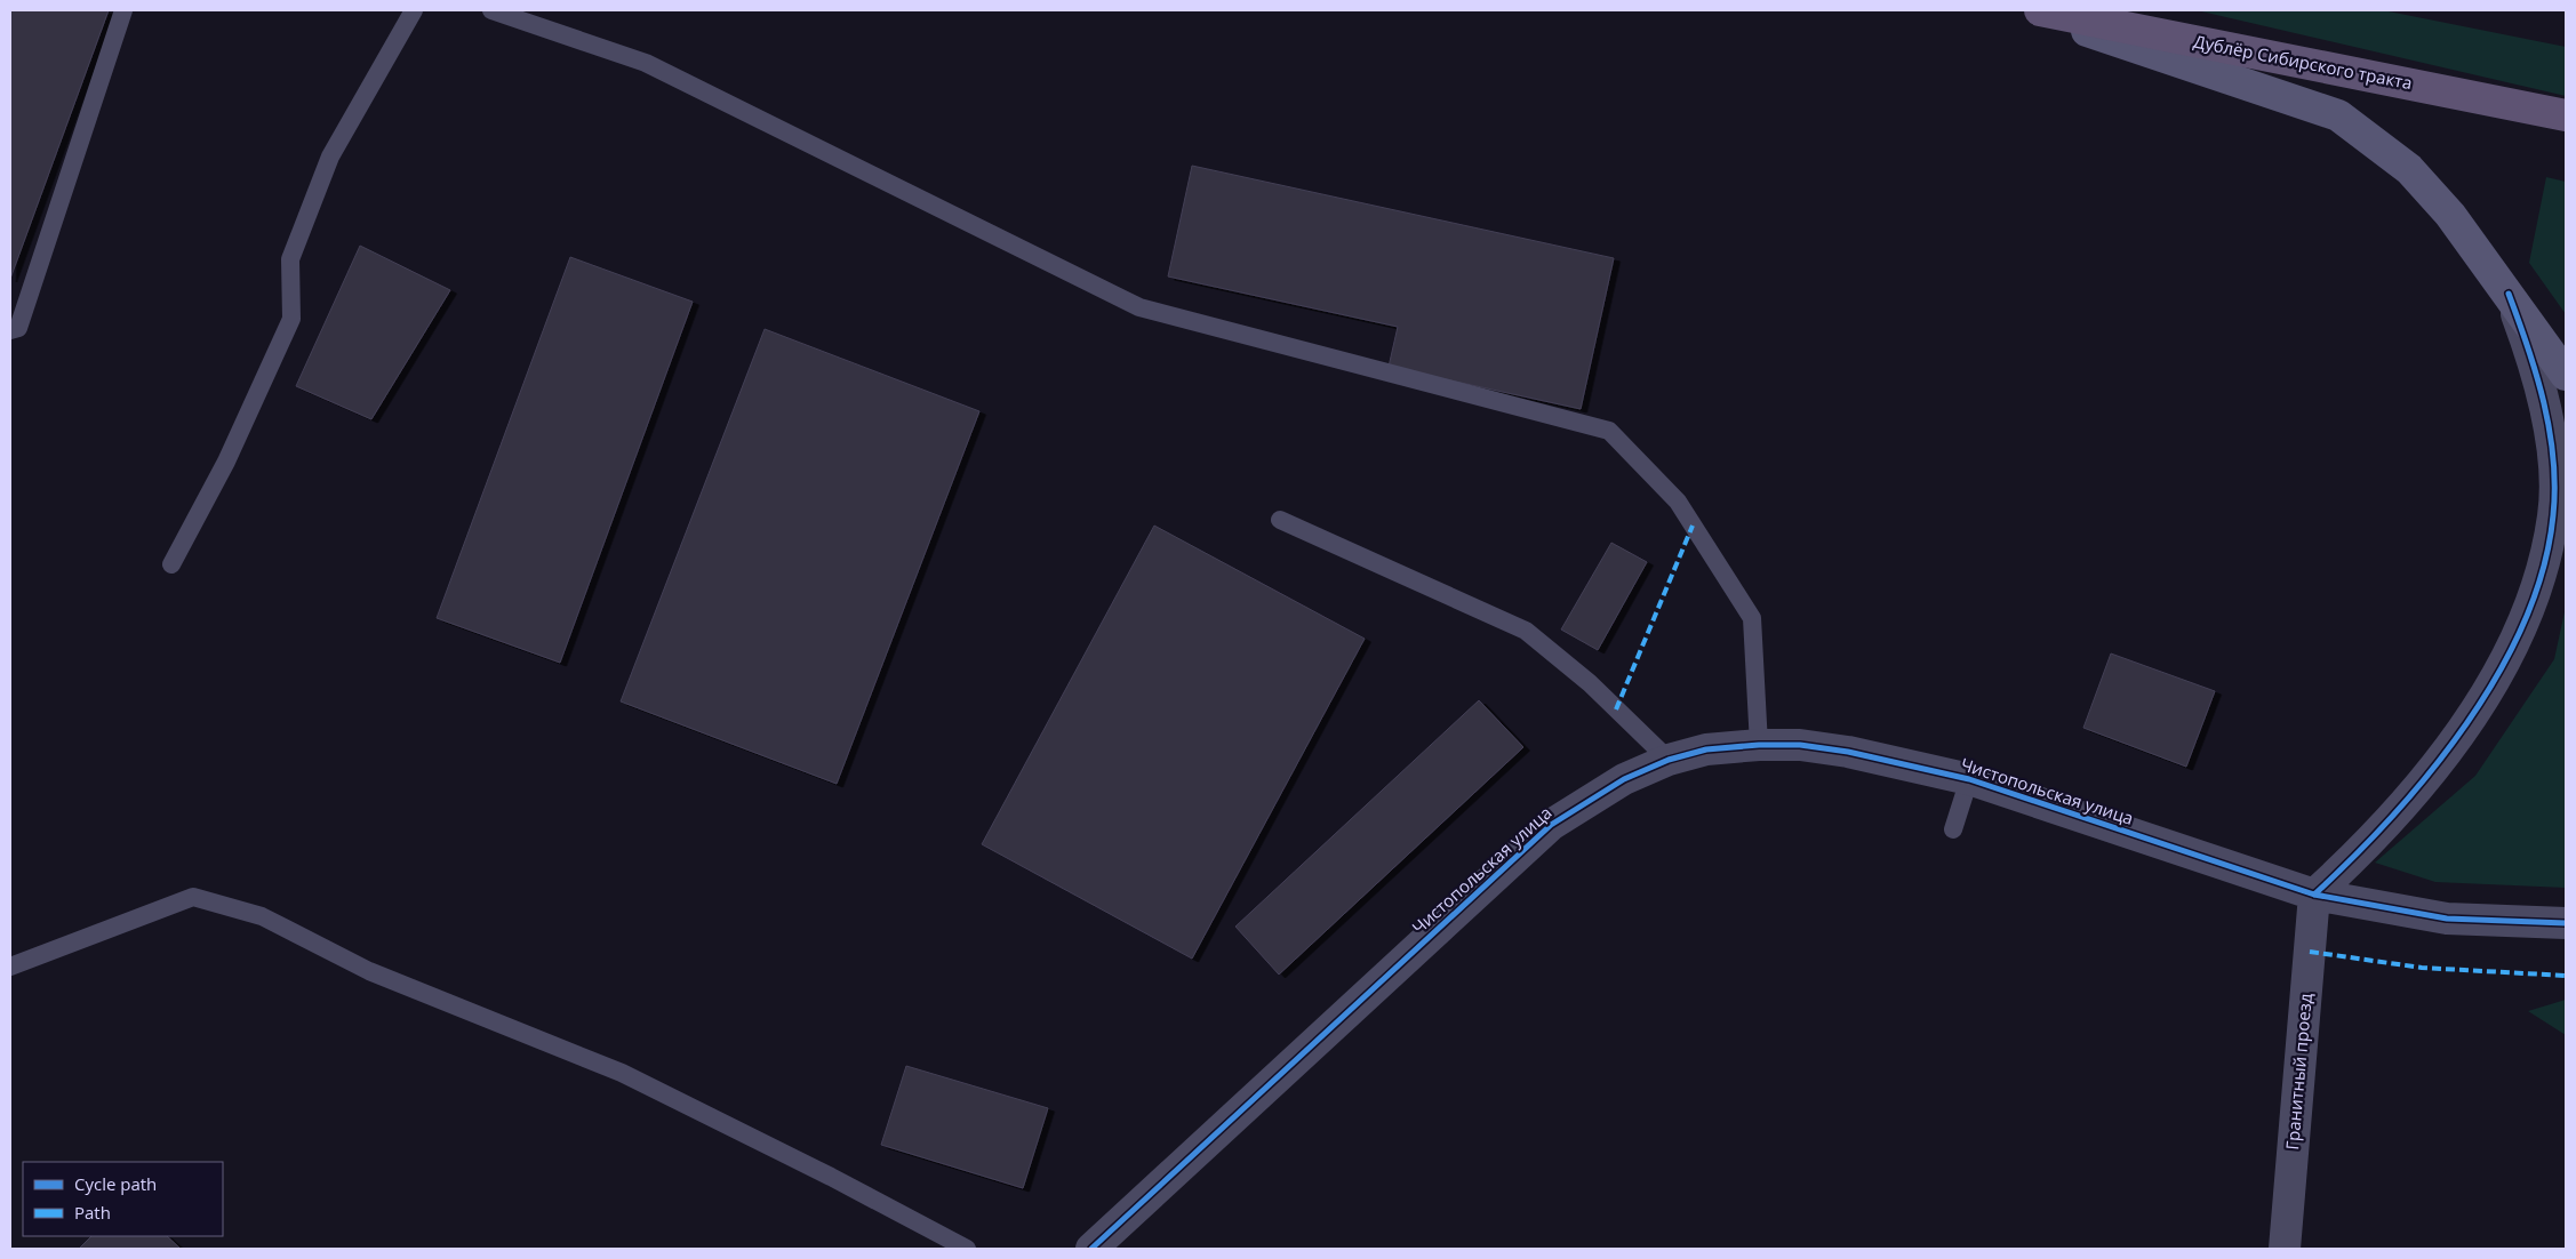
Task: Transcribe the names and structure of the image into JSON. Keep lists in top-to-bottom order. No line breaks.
{"streets":{"main road":["Дублёр Сибирского тракта"],"street":["Чистопольская улица","Гранитный проезд"]},"crossings":[["Чистопольская улица","Гранитный проезд"]],"legend":["Cycle path","Path"]}
